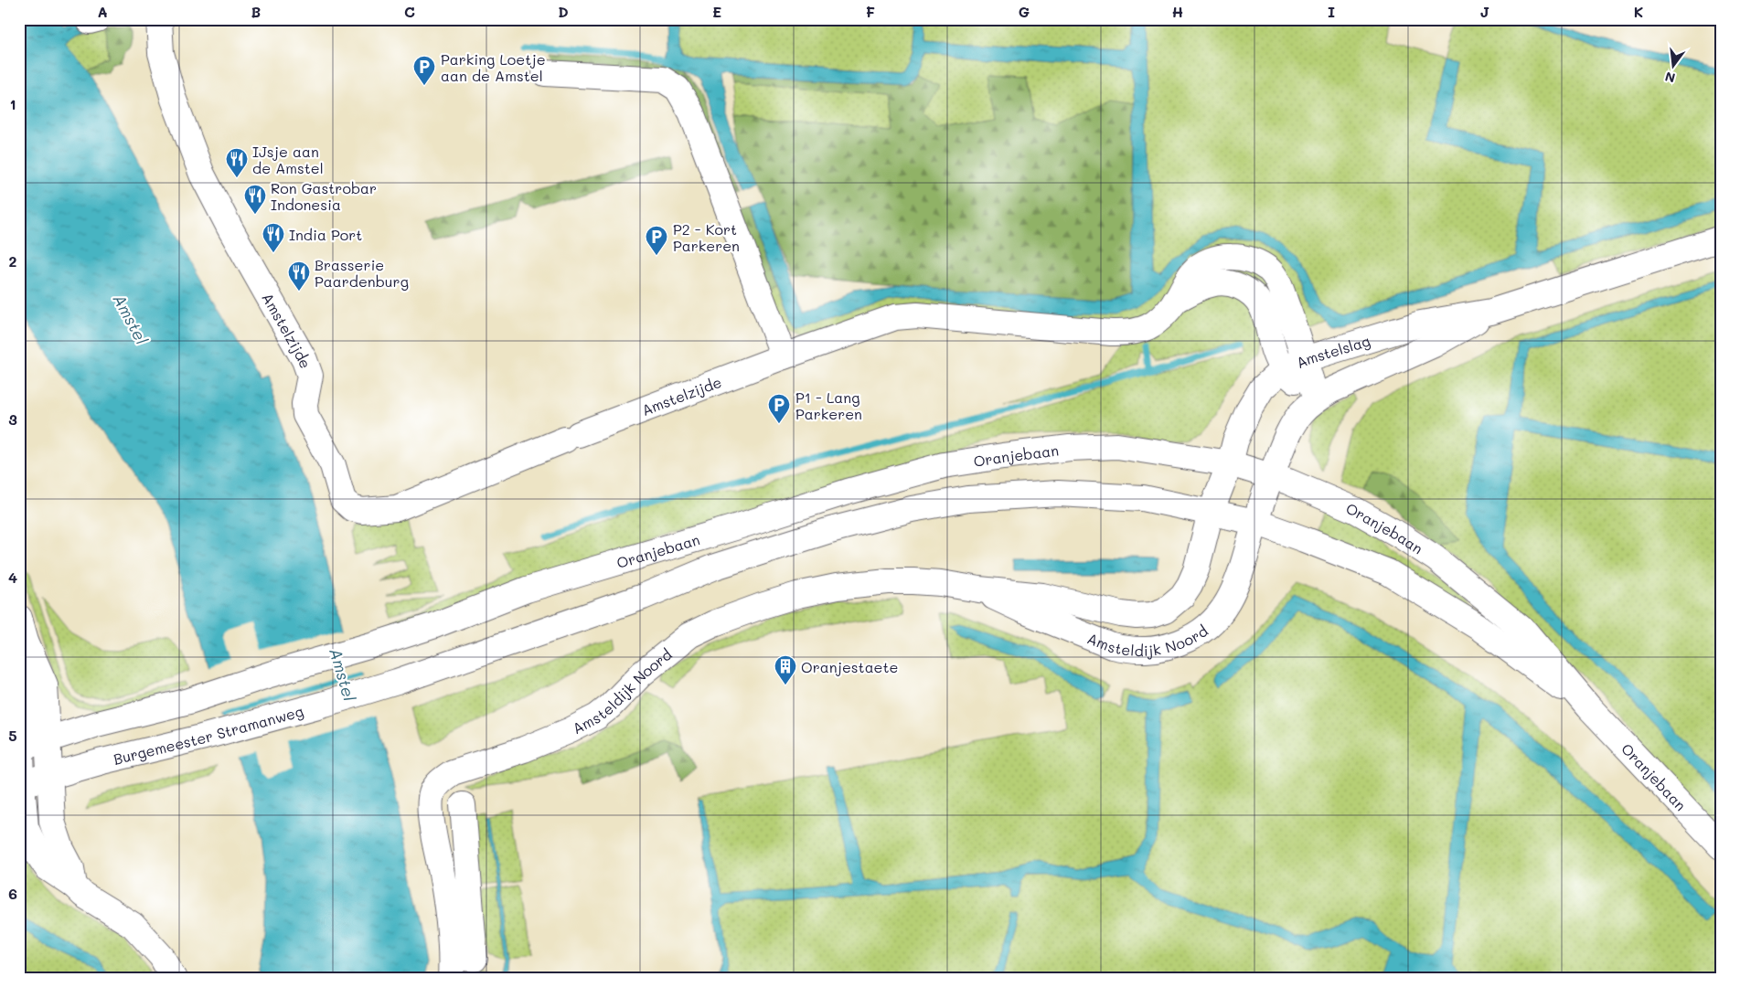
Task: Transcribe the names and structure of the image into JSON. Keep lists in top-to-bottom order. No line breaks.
{"streets":{"street":["Amstelzijde","Amstelslag","Oranjebaan","Amsteldijk Noord","Burgemeester Stramanweg"]},"crossings":[["Amstelzijde","Amstelslag"],["Amstelslag","Oranjebaan"],["Amstelslag","Amsteldijk Noord"],["Oranjebaan","Amsteldijk Noord"],["Oranjebaan","Burgemeester Stramanweg"]],"water":["Amstel"],"places":{"parking":["Parking Loetje aan de Amstel","P2 - Kort Parkeren","P1 - Lang Parkeren"],"restaurant":["IJsje aan de Amstel","Ron Gastrobar Indonesia","India Port","Brasserie Paardenburg"],"building":["Oranjestaete"]},"north":"bottom","grid":{"columns":["A","B","C","D","E","F","G","H","I","J","K"],"rows":["1","2","3","4","5","6"]}}
